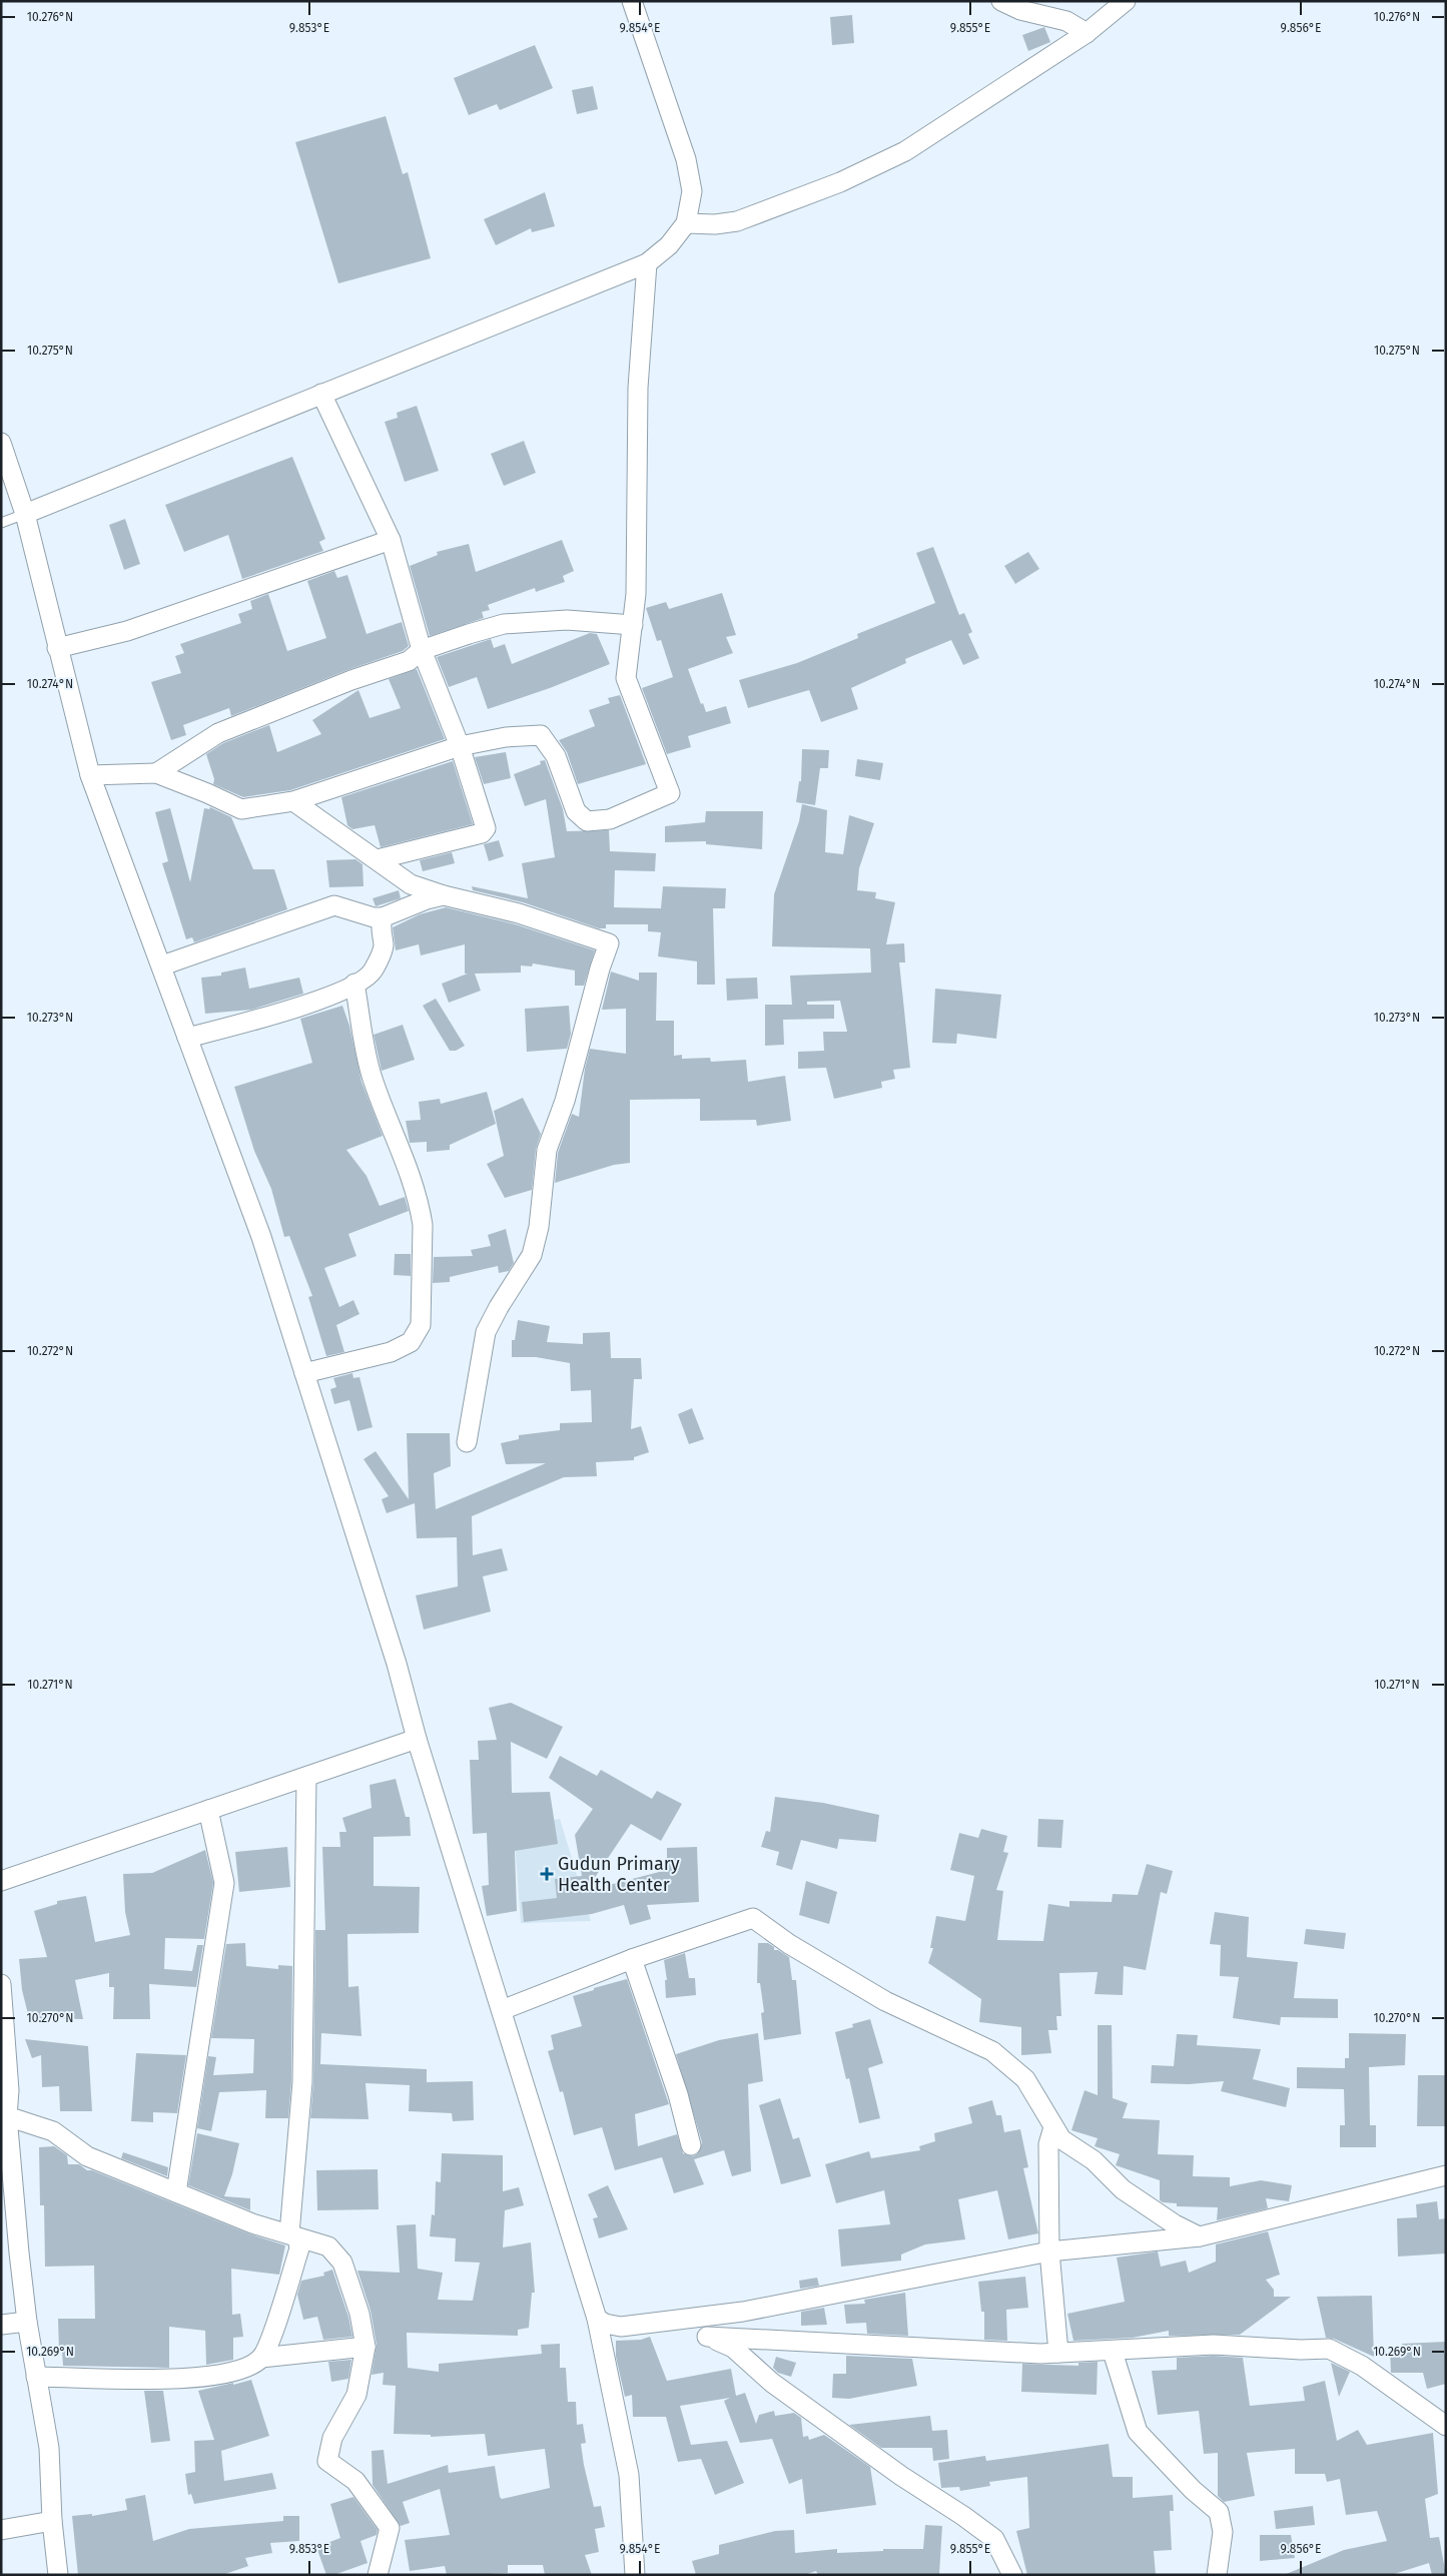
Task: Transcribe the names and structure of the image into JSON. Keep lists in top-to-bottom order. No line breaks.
{"places":{"health":["Gudun Primary Health Center"]},"coordinates":["10.276°N","9.853°E","9.854°E","9.855°E","9.856°E","10.275°N","10.274°N","10.273°N","10.272°N","10.271°N","10.270°N","10.269°N"]}
